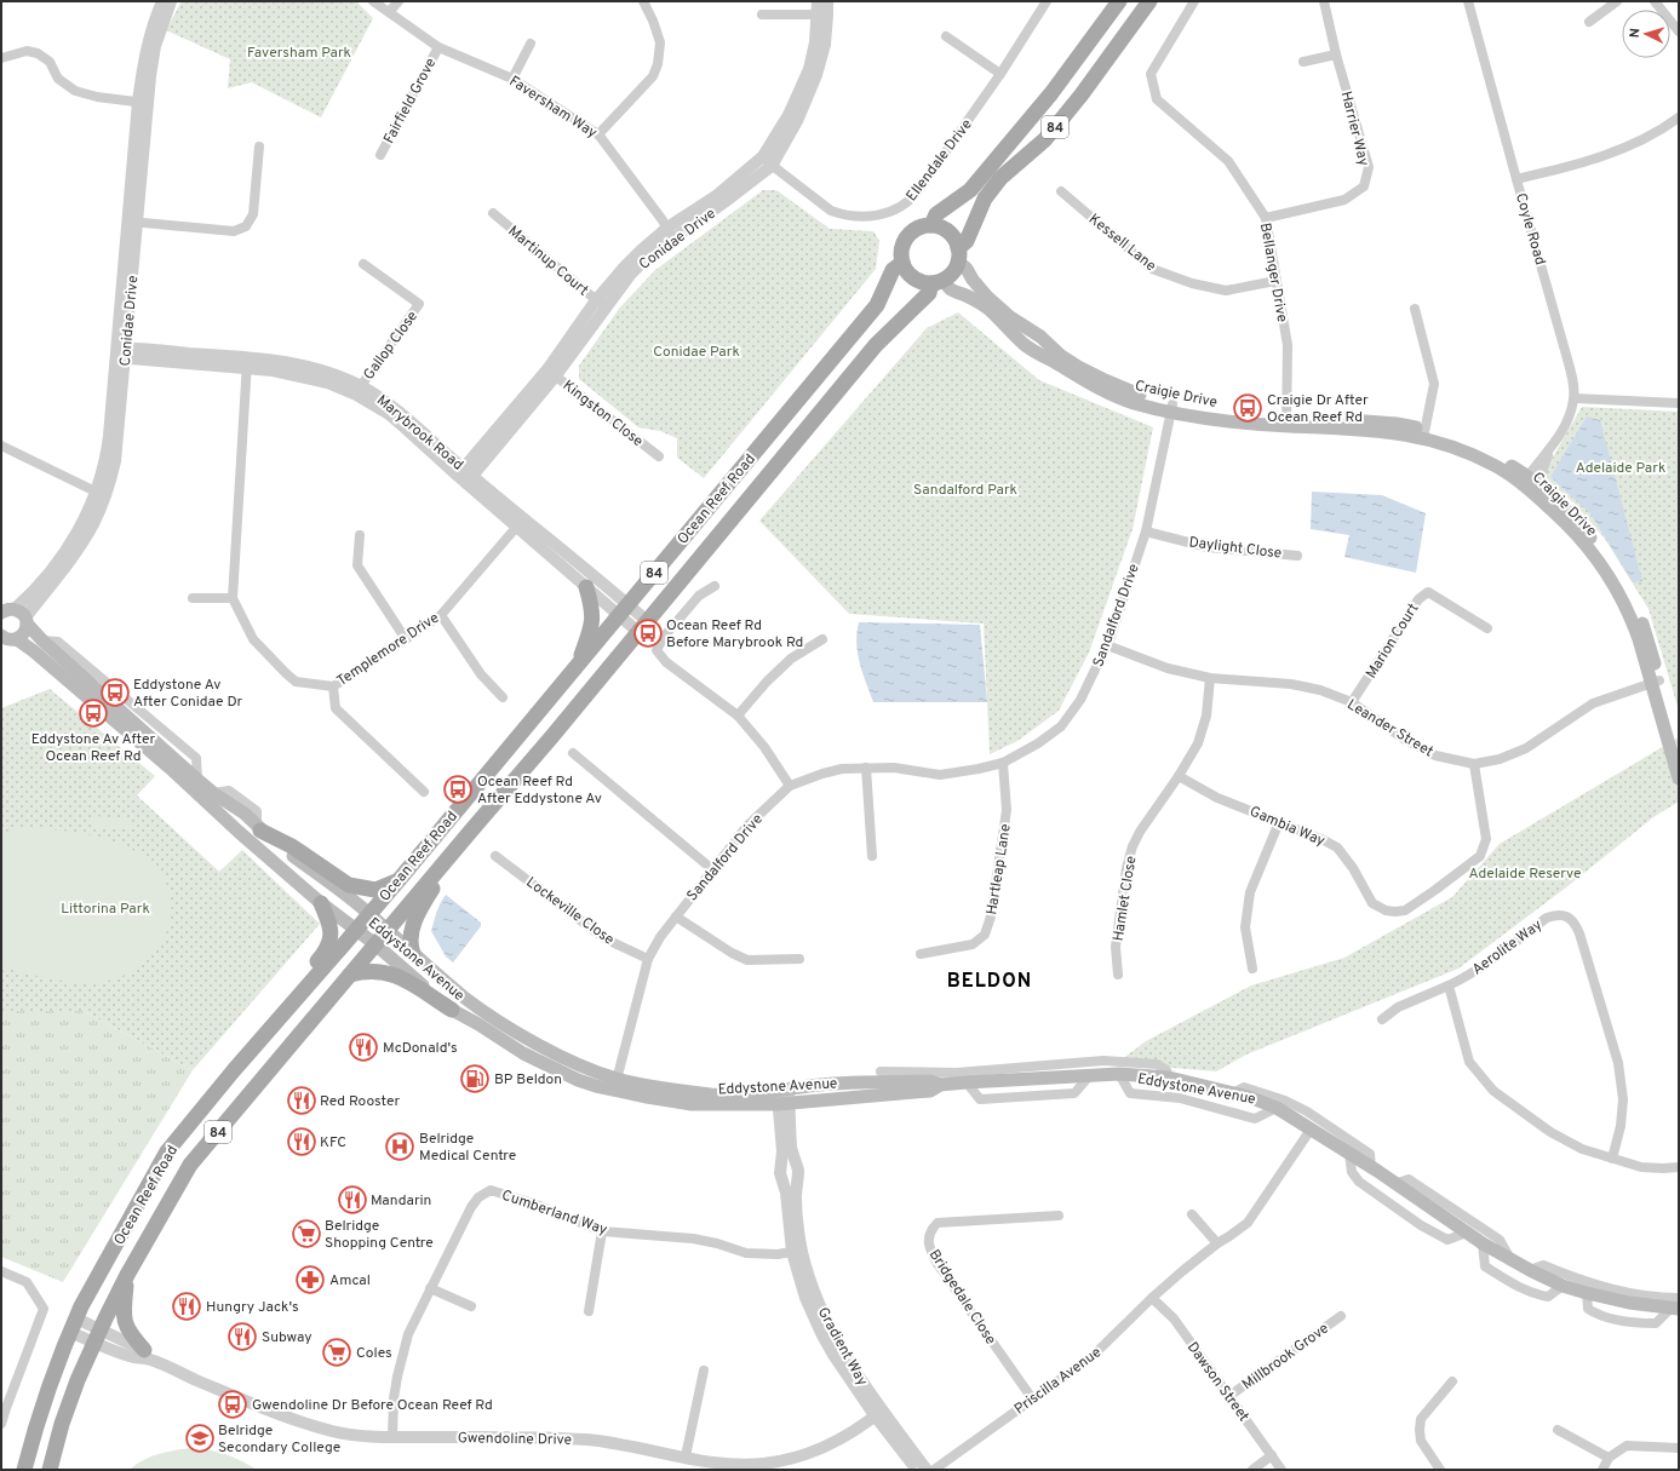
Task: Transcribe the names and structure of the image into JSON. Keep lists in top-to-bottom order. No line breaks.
{"streets":{"main road":["84","Craigie Drive","Ocean Reef Road","Eddystone Avenue"],"street":["Fairfield Grove","Faversham Way","Harrier Way","Ellendale Drive","Coyle Road","Conidae Drive","Kessell Lane","Martinup Court","Bellanger Drive","Gallop Close","Kingston Close","Marybrook Road","Daylight Close","Sandalford Drive","Marion Court","Templemore Drive","Leander Street","Gambia Way","Hartleap Lane","Hamlet Close","Lockeville Close","Aerolite Way","Cumberland Way","Bridgedale Close","Gradient Way","Millbrook Grove","Priscilla Avenue","Dawson Street","Gwendoline Drive"]},"crossings":[["Fairfield Grove","Faversham Way"],["Faversham Way","Conidae Drive"],["84","Craigie Drive"],["84","Ocean Reef Road"],["Harrier Way","Bellanger Drive"],["Ellendale Drive","Conidae Drive"],["Coyle Road","Craigie Drive"],["Conidae Drive","Martinup Court"],["Conidae Drive","Kingston Close"],["Conidae Drive","Marybrook Road"],["Conidae Drive","Eddystone Avenue"],["Kessell Lane","Bellanger Drive"],["Bellanger Drive","Craigie Drive"],["Gallop Close","Marybrook Road"],["Craigie Drive","Ocean Reef Road"],["Craigie Drive","Sandalford Drive"],["Craigie Drive","Leander Street"],["Marybrook Road","Ocean Reef Road"],["Marybrook Road","Templemore Drive"],["Ocean Reef Road","Eddystone Avenue"],["Ocean Reef Road","Gwendoline Drive"],["Daylight Close","Sandalford Drive"],["Sandalford Drive","Leander Street"],["Sandalford Drive","Hartleap Lane"],["Sandalford Drive","Lockeville Close"],["Sandalford Drive","Eddystone Avenue"],["Marion Court","Leander Street"],["Leander Street","Gambia Way"],["Gambia Way","Hamlet Close"],["Eddystone Avenue","Gradient Way"],["Eddystone Avenue","Priscilla Avenue"],["Cumberland Way","Gradient Way"],["Cumberland Way","Gwendoline Drive"],["Bridgedale Close","Priscilla Avenue"],["Gradient Way","Gwendoline Drive"],["Millbrook Grove","Dawson Street"],["Priscilla Avenue","Dawson Street"]],"districts":["BELDON"],"parks":["Faversham Park","Conidae Park","Adelaide Park","Sandalford Park","Adelaide Reserve","Littorina Park"],"places":{"bus stop":["Craigie Dr After Ocean Reef Rd","Ocean Reef Rd Before Marybrook Rd","Eddystone Av After Conidae Dr","Eddystone Av After Ocean Reef Rd","Ocean Reef Rd After Eddystone Av","Gwendoline Dr Before Ocean Reef Rd"],"restaurant":["McDonald's","Red Rooster","KFC","Mandarin","Hungry Jack's","Subway"],"fuel station":["BP Beldon"],"hospital":["Belridge Medical Centre"],"supermarket":["Belridge Shopping Centre","Coles"],"pharmacy":["Amcal"],"school or university":["Belridge Secondary College"]},"north":"left"}
